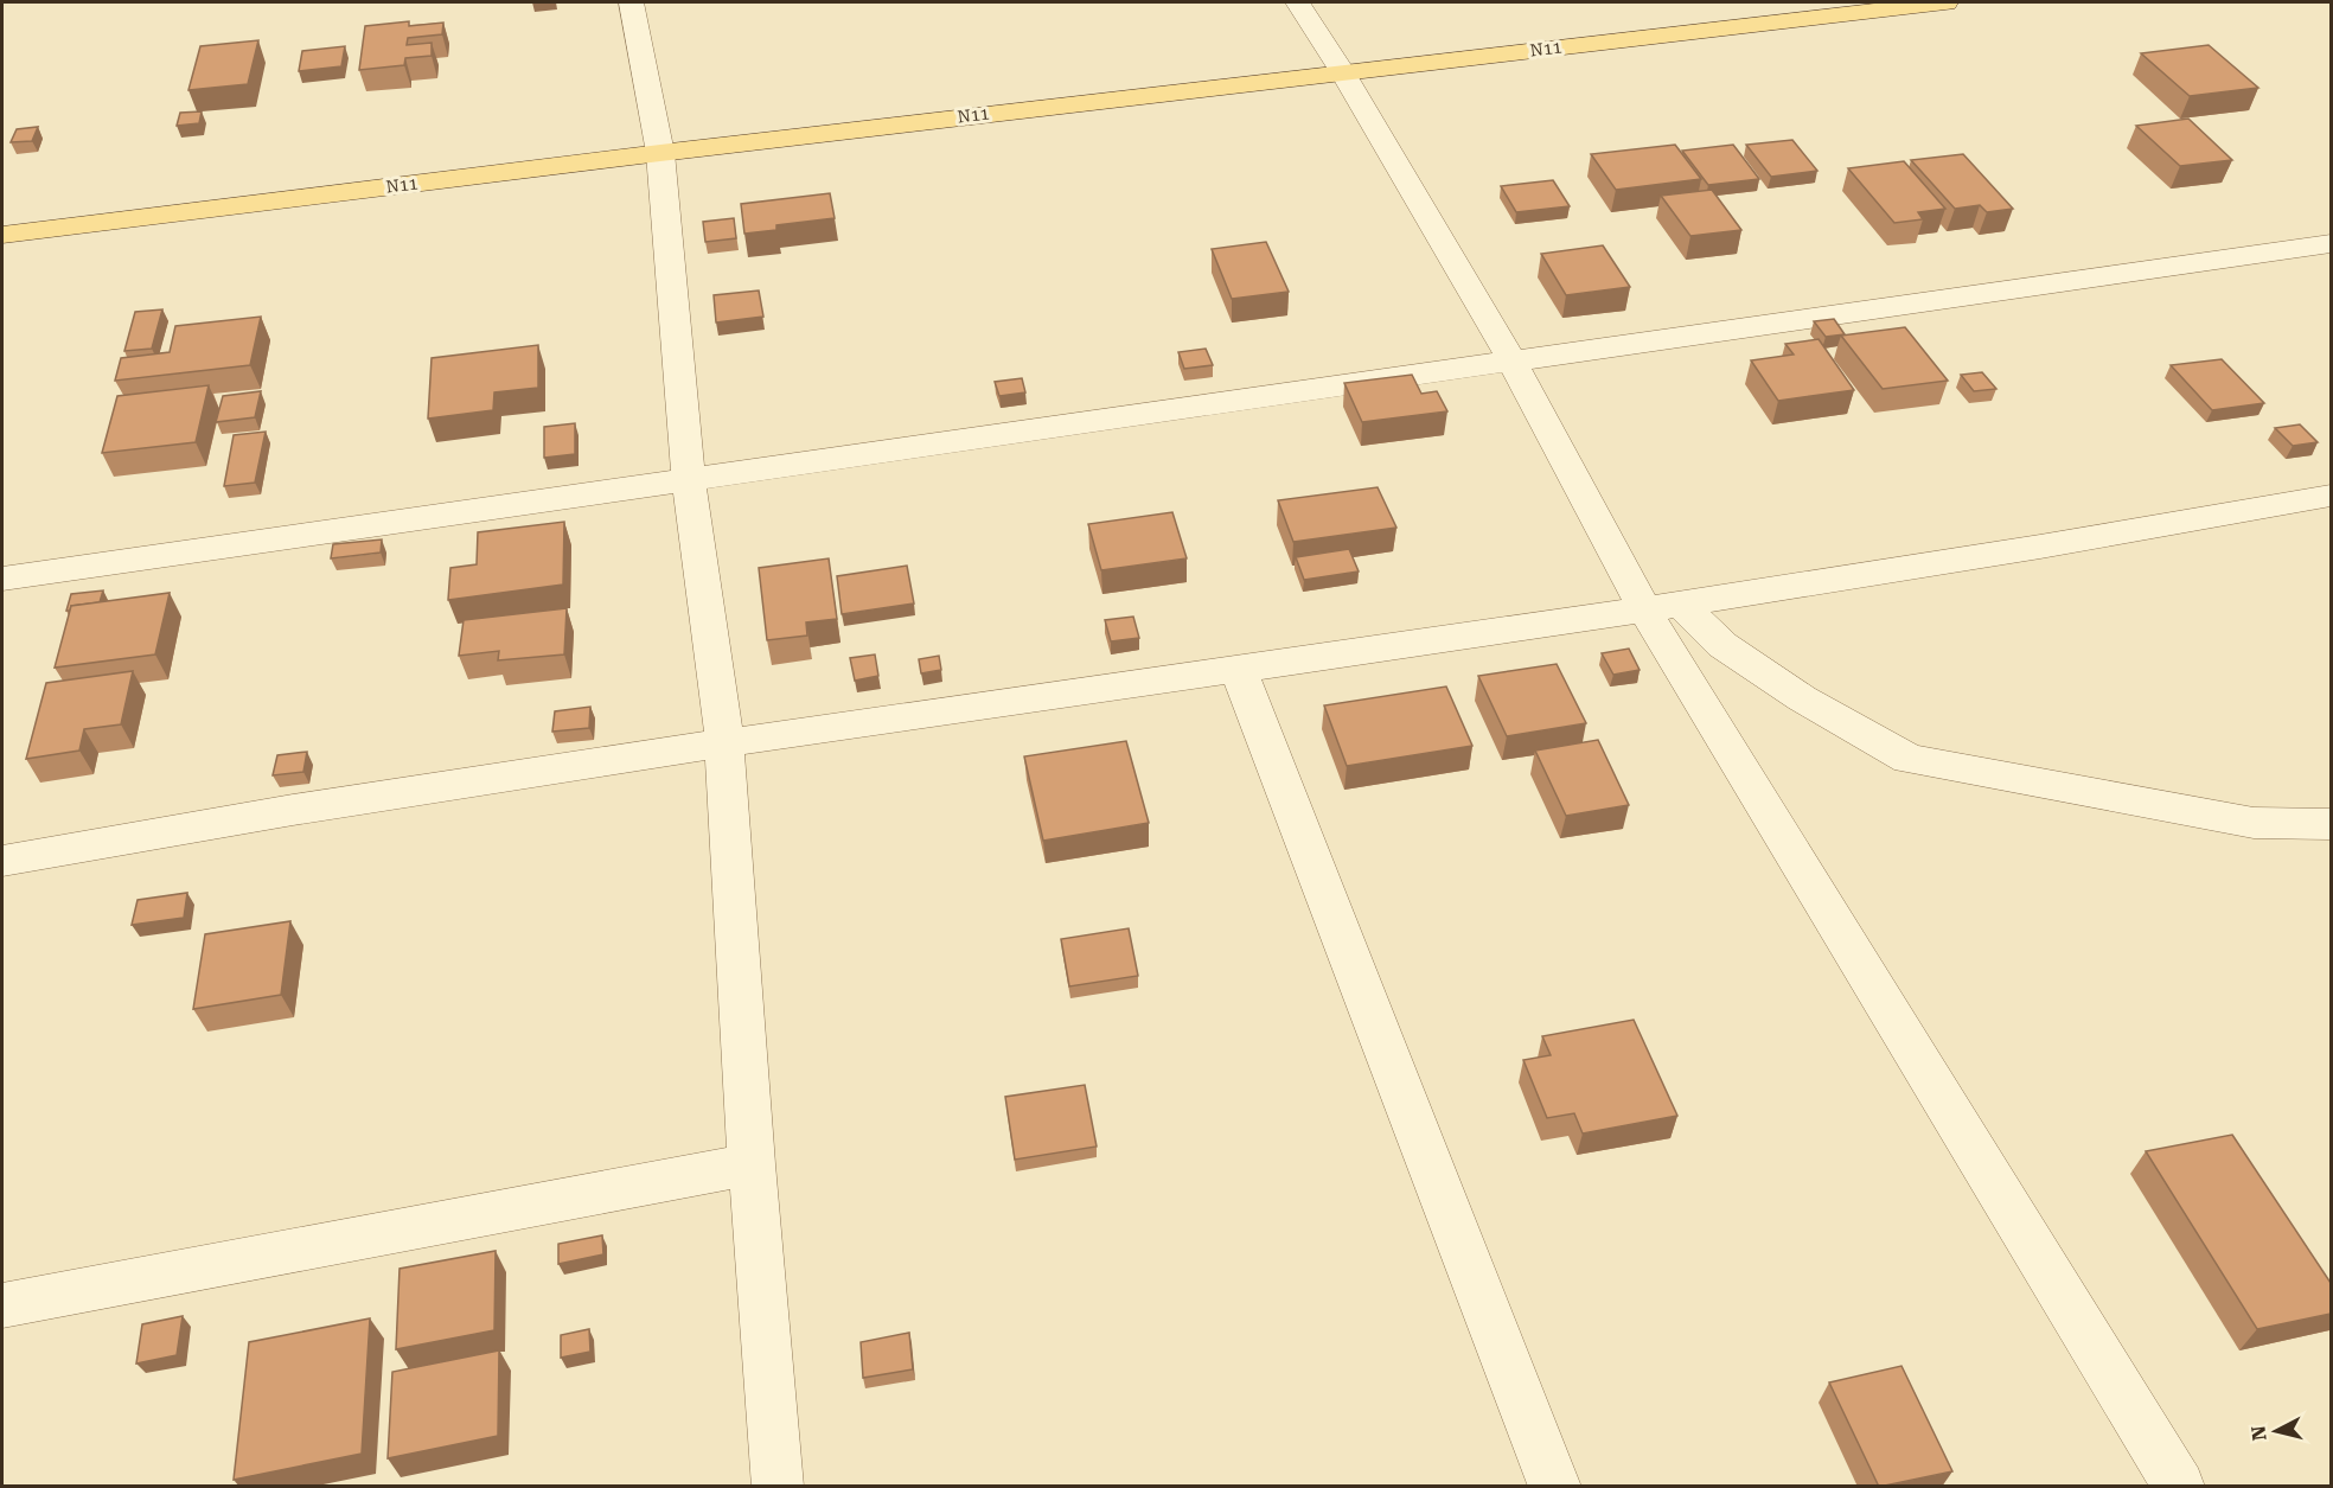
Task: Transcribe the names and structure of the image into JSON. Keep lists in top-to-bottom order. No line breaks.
{"streets":{"main road":["N11"]},"north":"left"}
